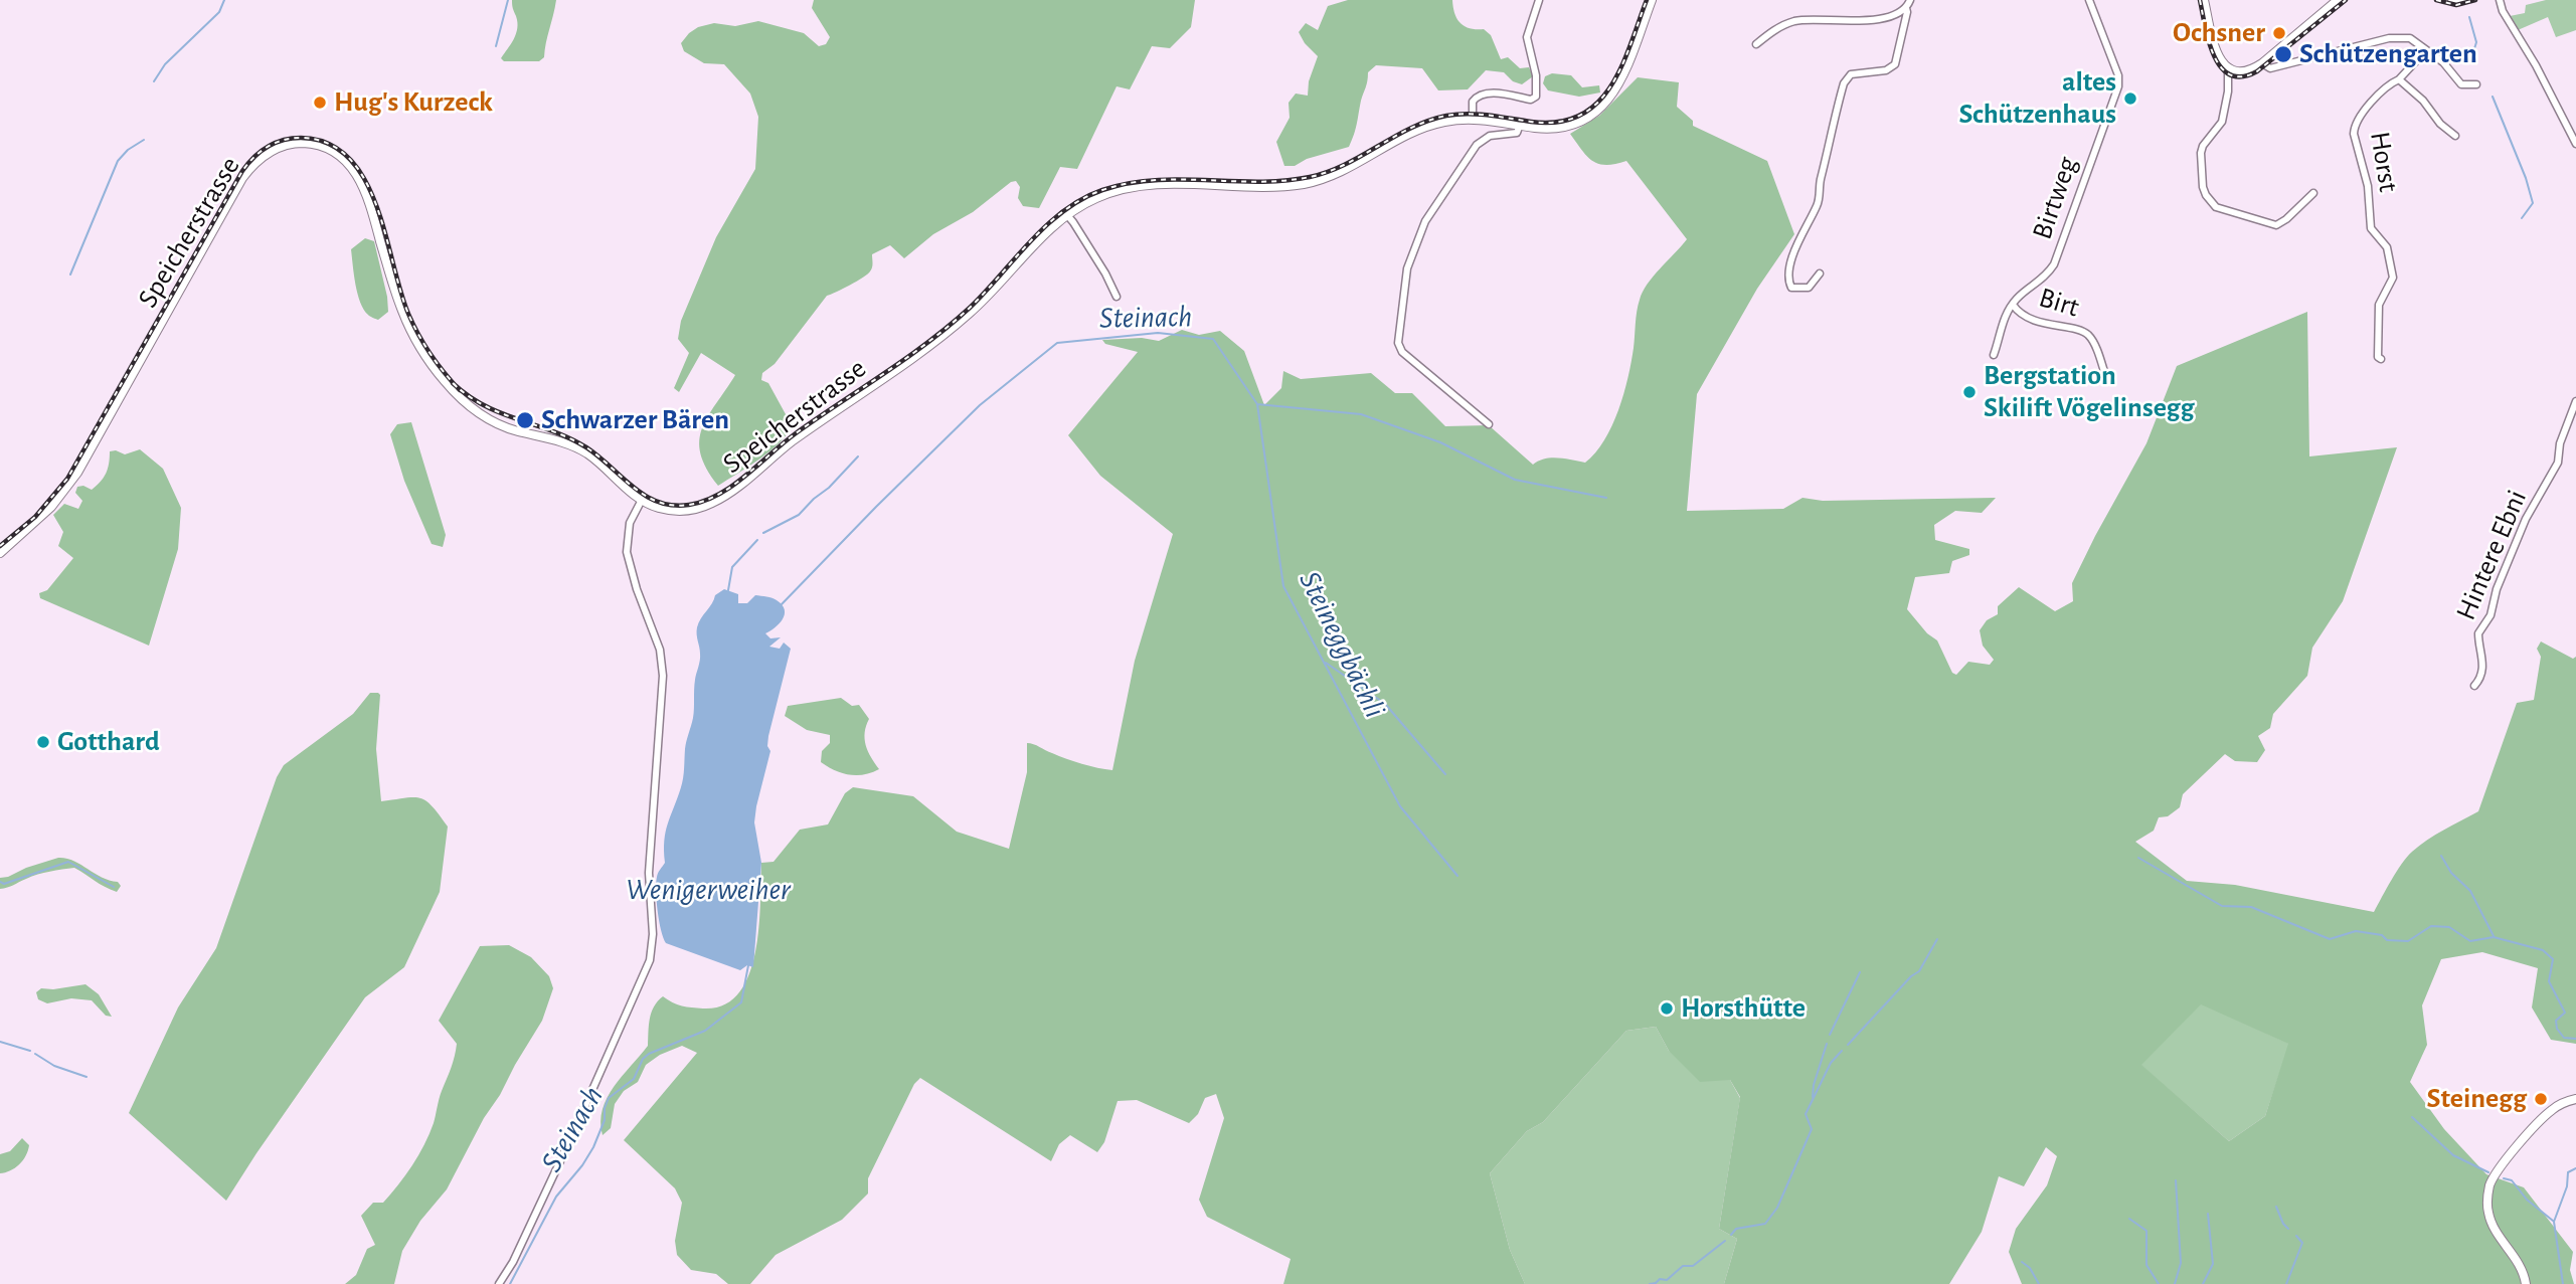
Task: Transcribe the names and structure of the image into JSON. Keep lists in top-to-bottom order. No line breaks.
{"streets":{"main road":["Speicherstrasse"],"street":["Horst","Birtweg","Birt","Hintere Ebni"]},"crossings":[["Birtweg","Birt"]],"water":["Steinach","Steineggbächli","Wenigerweiher"],"places":["Ochsner","Schützengarten","altes Schützenhaus","Hug's Kurzeck","Bergstation Skilift Vögelinsegg","Schwarzer Bären","Gotthard","Horsthütte","Steinegg"]}
